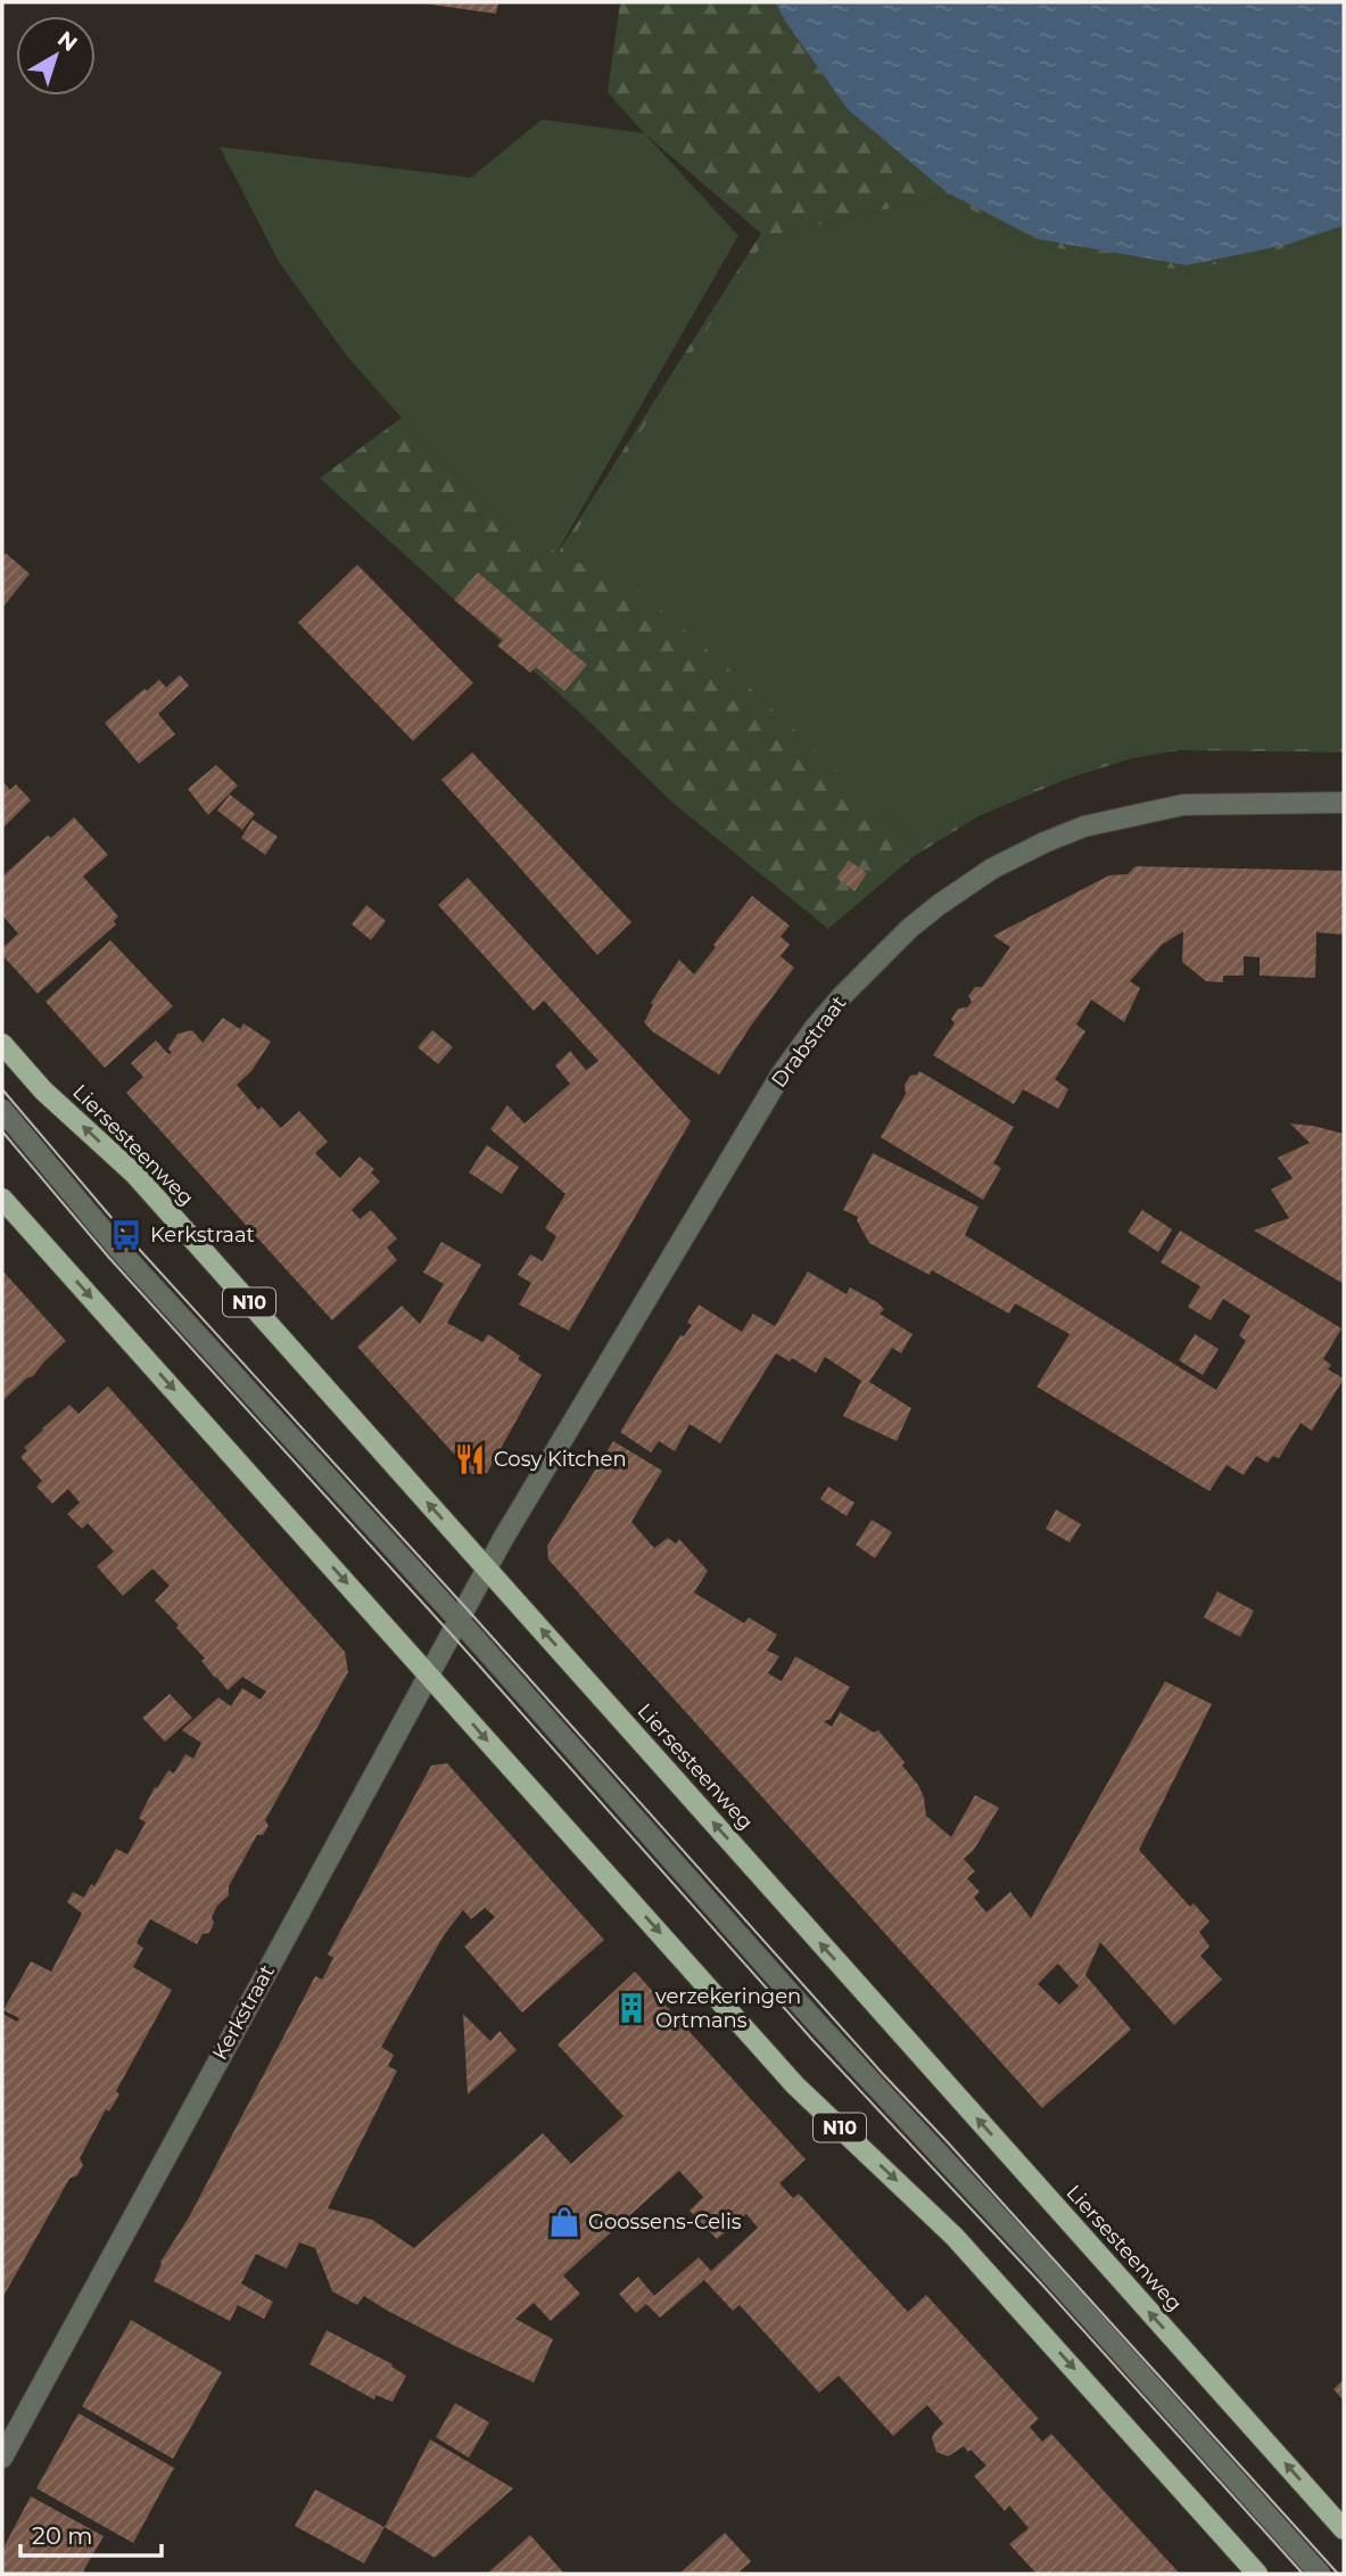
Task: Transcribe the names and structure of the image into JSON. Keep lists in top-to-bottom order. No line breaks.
{"streets":{"main road":["Liersesteenweg","N10"],"street":["Drabstraat","Kerkstraat"]},"crossings":[["Drabstraat","Liersesteenweg"],["Drabstraat","Kerkstraat"],["Liersesteenweg","Kerkstraat"],["N10","Kerkstraat"]],"places":{"bus stop":["Kerkstraat"],"restaurant":["Cosy Kitchen"],"building":["verzekeringen Ortmans"],"shop":["Goossens-Celis"]},"scale_bar":"20 m","north":"top right"}
